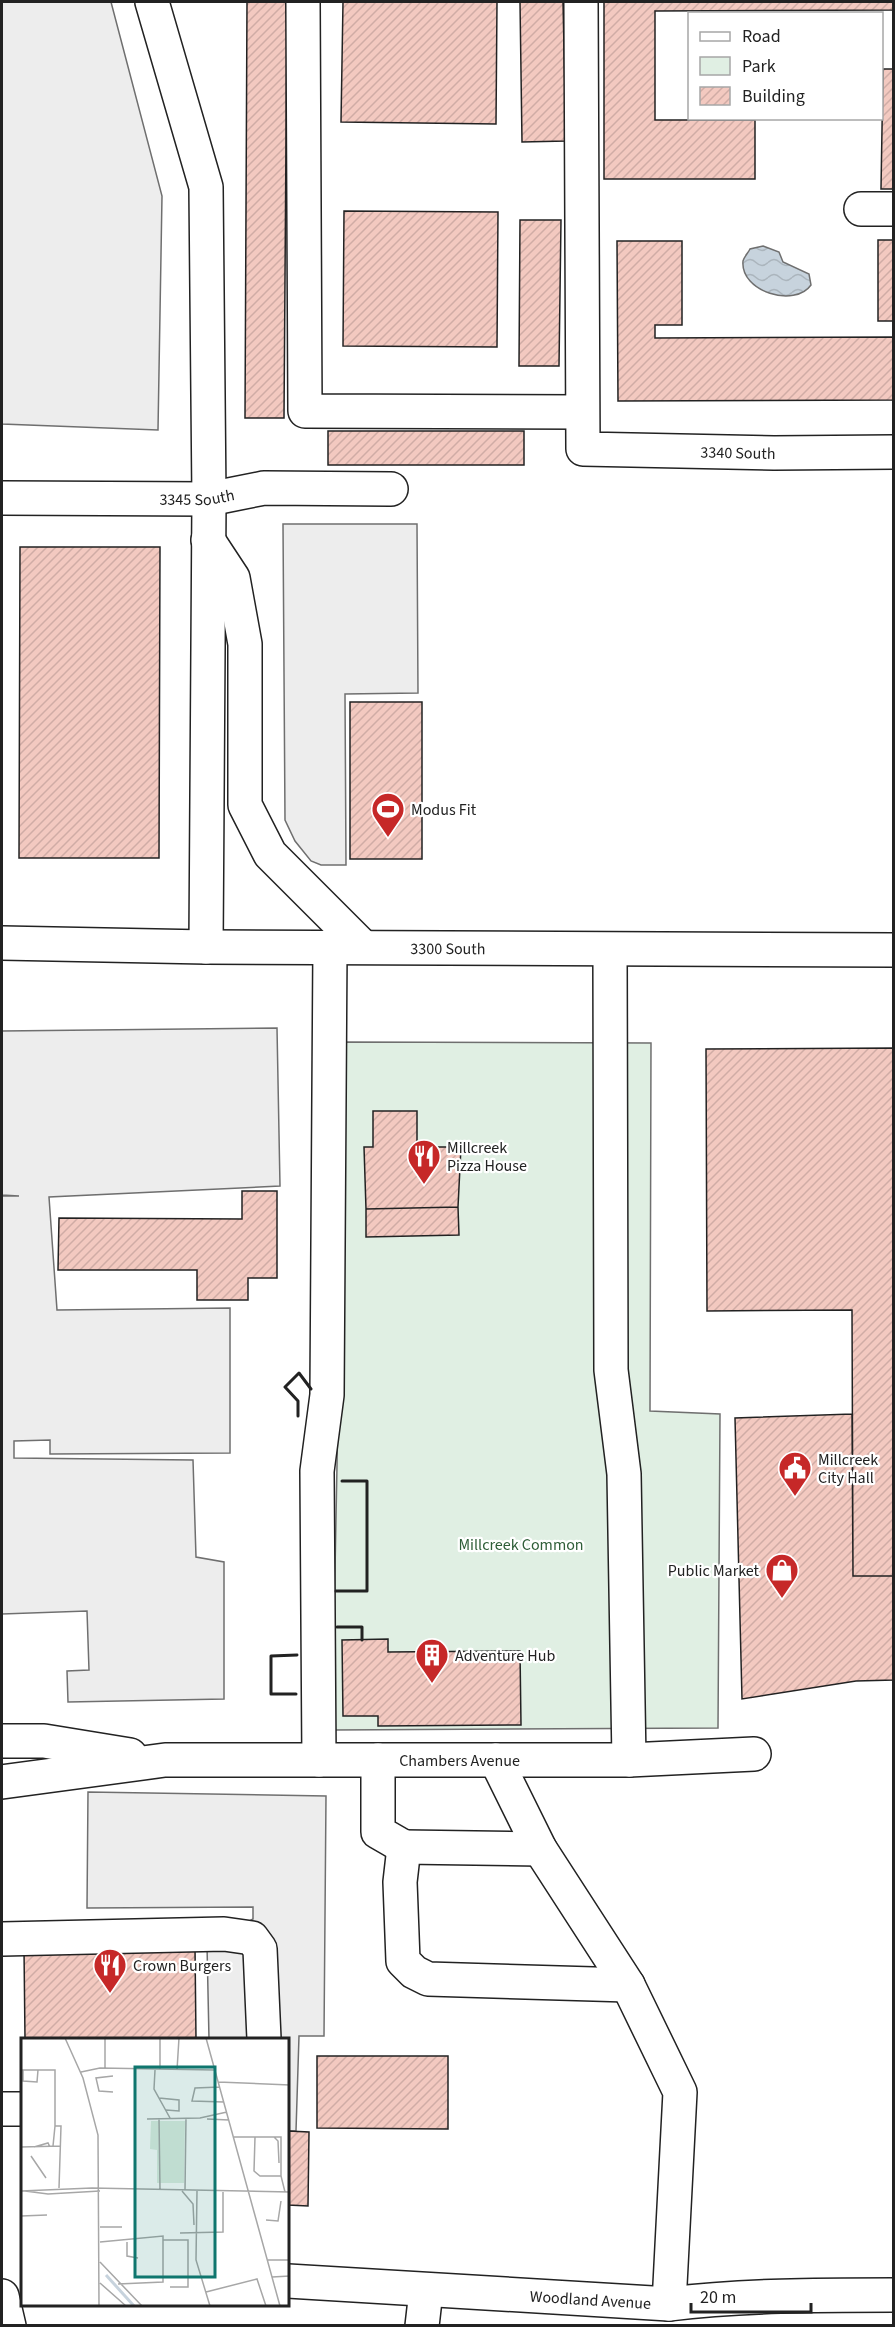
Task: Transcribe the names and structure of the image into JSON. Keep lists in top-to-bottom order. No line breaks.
{"streets":{"street":["3340 South","3345 South","3300 South","Chambers Avenue","Woodland Avenue"]},"parks":["Millcreek Common"],"places":{"sports":["Modus Fit"],"restaurant":["Millcreek Pizza House","Crown Burgers"],"public building":["Millcreek City Hall"],"shop":["Public Market"],"building":["Adventure Hub"]},"legend":["Road","Park","Building"],"scale_bar":"20 m"}
